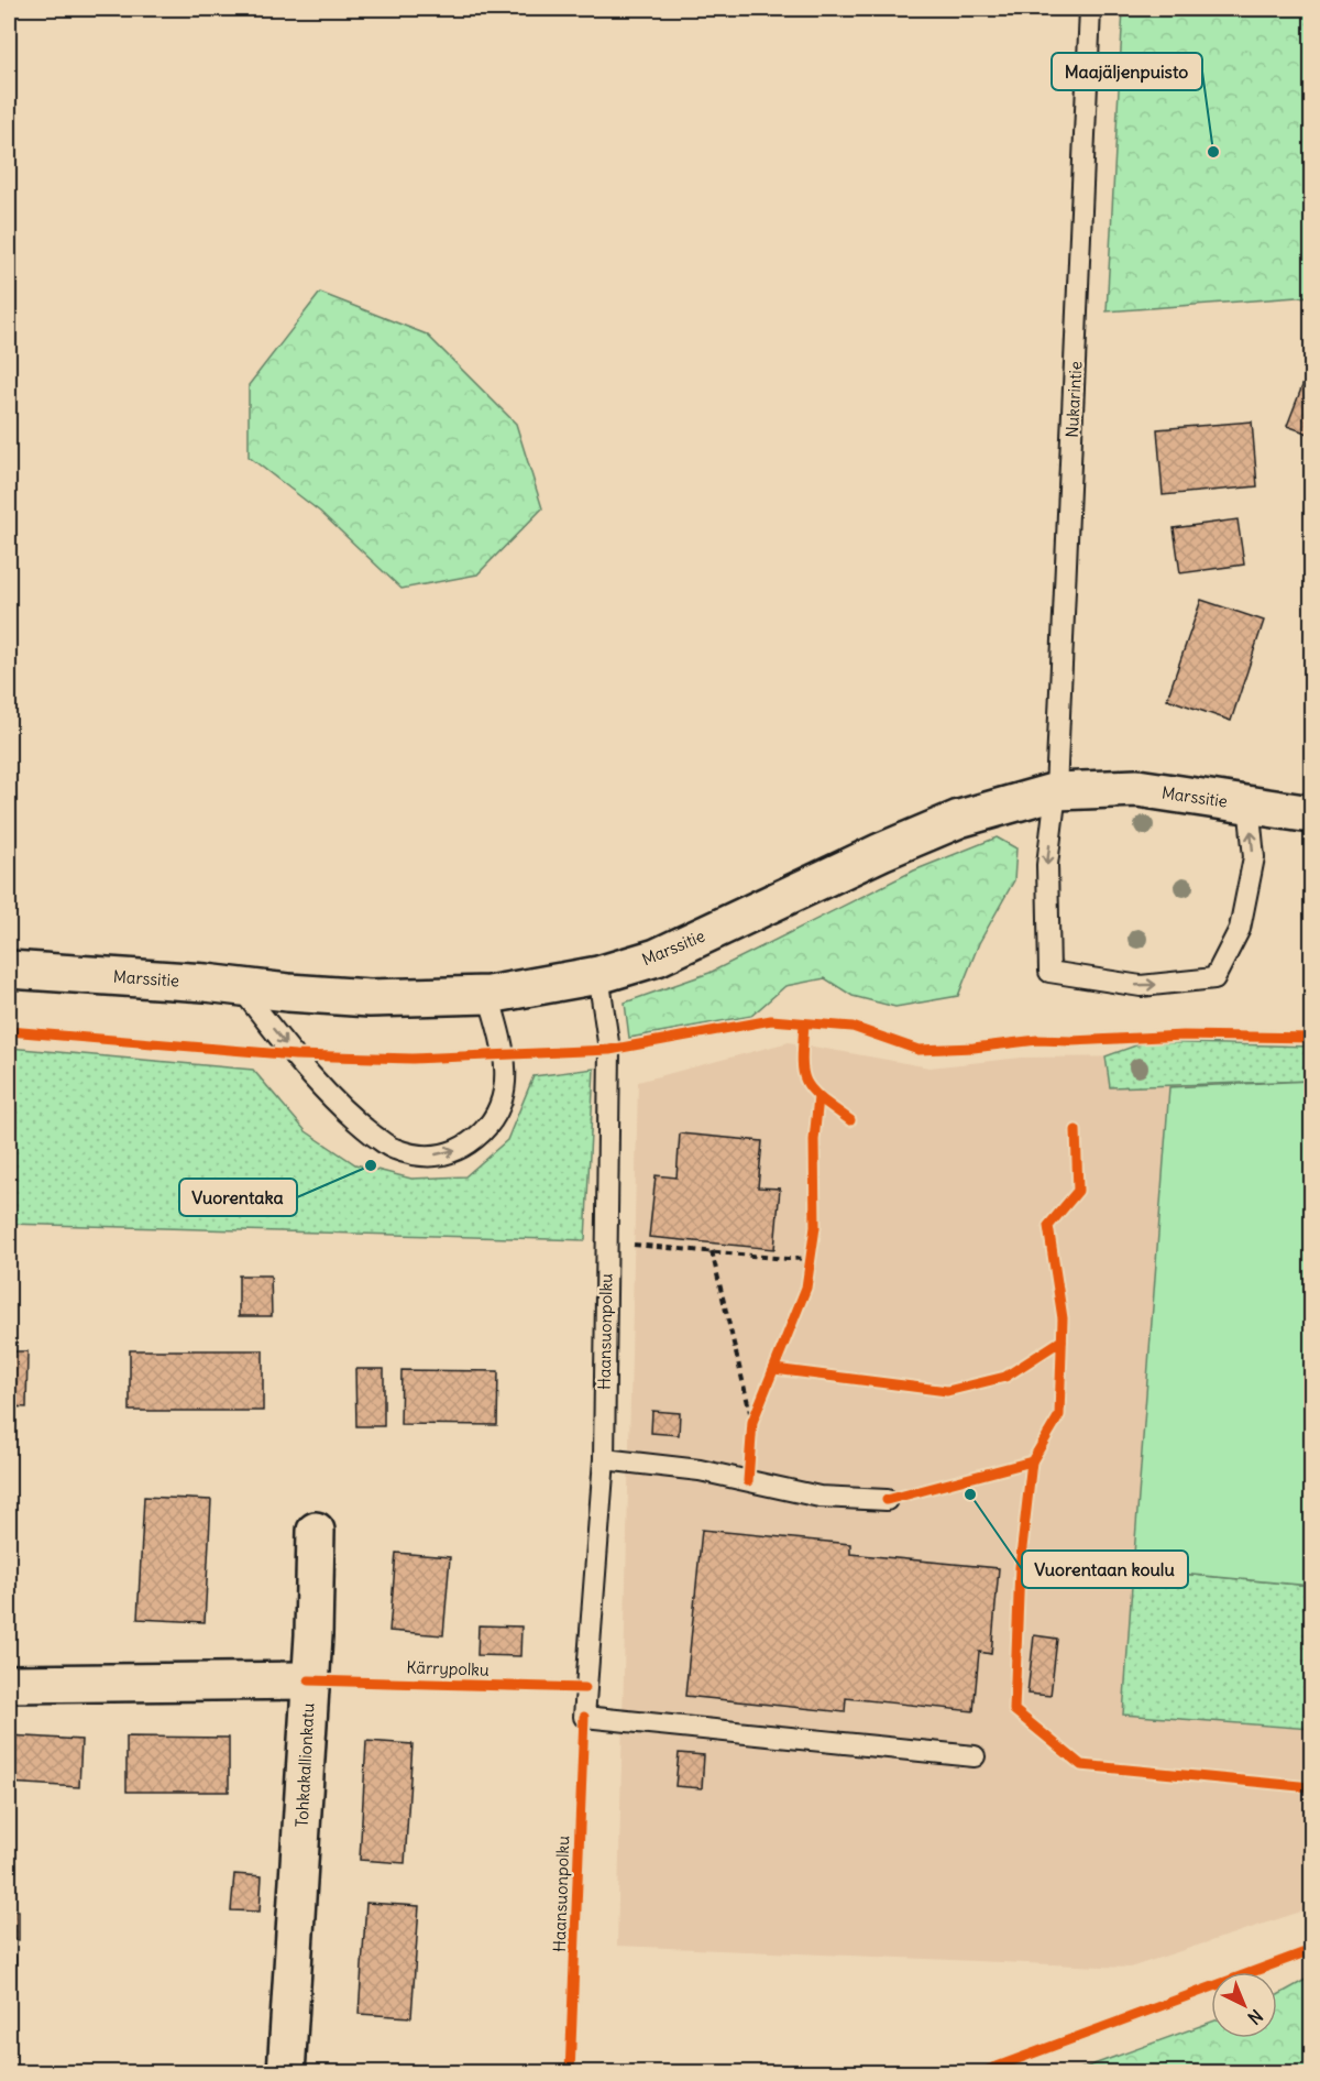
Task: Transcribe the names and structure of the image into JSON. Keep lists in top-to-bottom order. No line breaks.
{"streets":{"main road":["Marssitie","Tohkakallionkatu"],"lane":["Nukarintie","Haansuonpolku"],"cycle path":["Kärrypolku"]},"crossings":[["Nukarintie","Marssitie"],["Marssitie","Haansuonpolku"]],"places":["Maajäljenpuisto","Vuorentaka","Vuorentaan koulu"],"north":"bottom right"}
